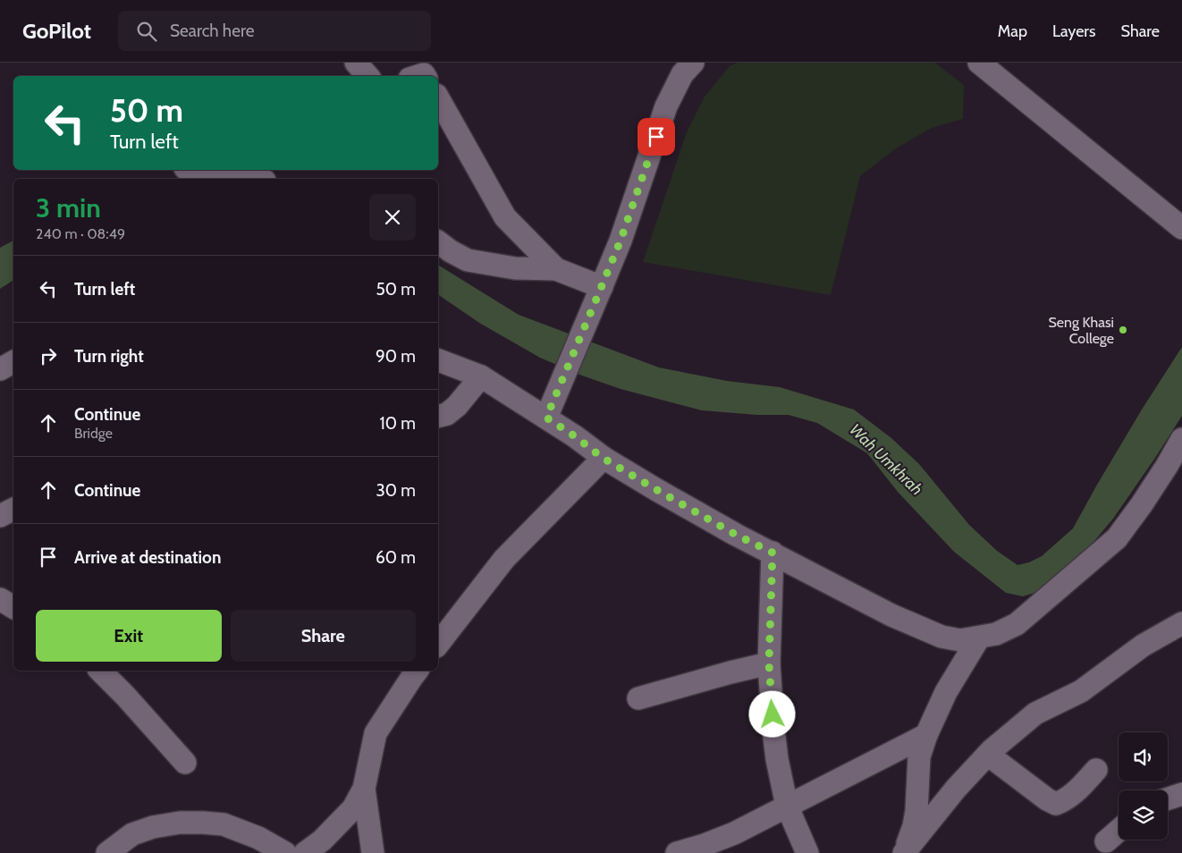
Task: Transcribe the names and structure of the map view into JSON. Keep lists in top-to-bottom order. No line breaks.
{"water":["Wah Umkhrah"],"places":["Seng Khasi College"],"page":{"header":"GoPilot","search":"Search here","nav":["Map","Layers","Share"],"turn":["50 m","Turn left"],"heading":["3 min","240 m · 08:49"],"list":[{"name":"Turn left","value":"50 m"},{"name":"Turn right","value":"90 m"},{"name":"Continue","note":"Bridge","value":"10 m"},{"name":"Continue","value":"30 m"},{"name":"Arrive at destination","value":"60 m"}],"buttons":["Exit","Share"]}}
